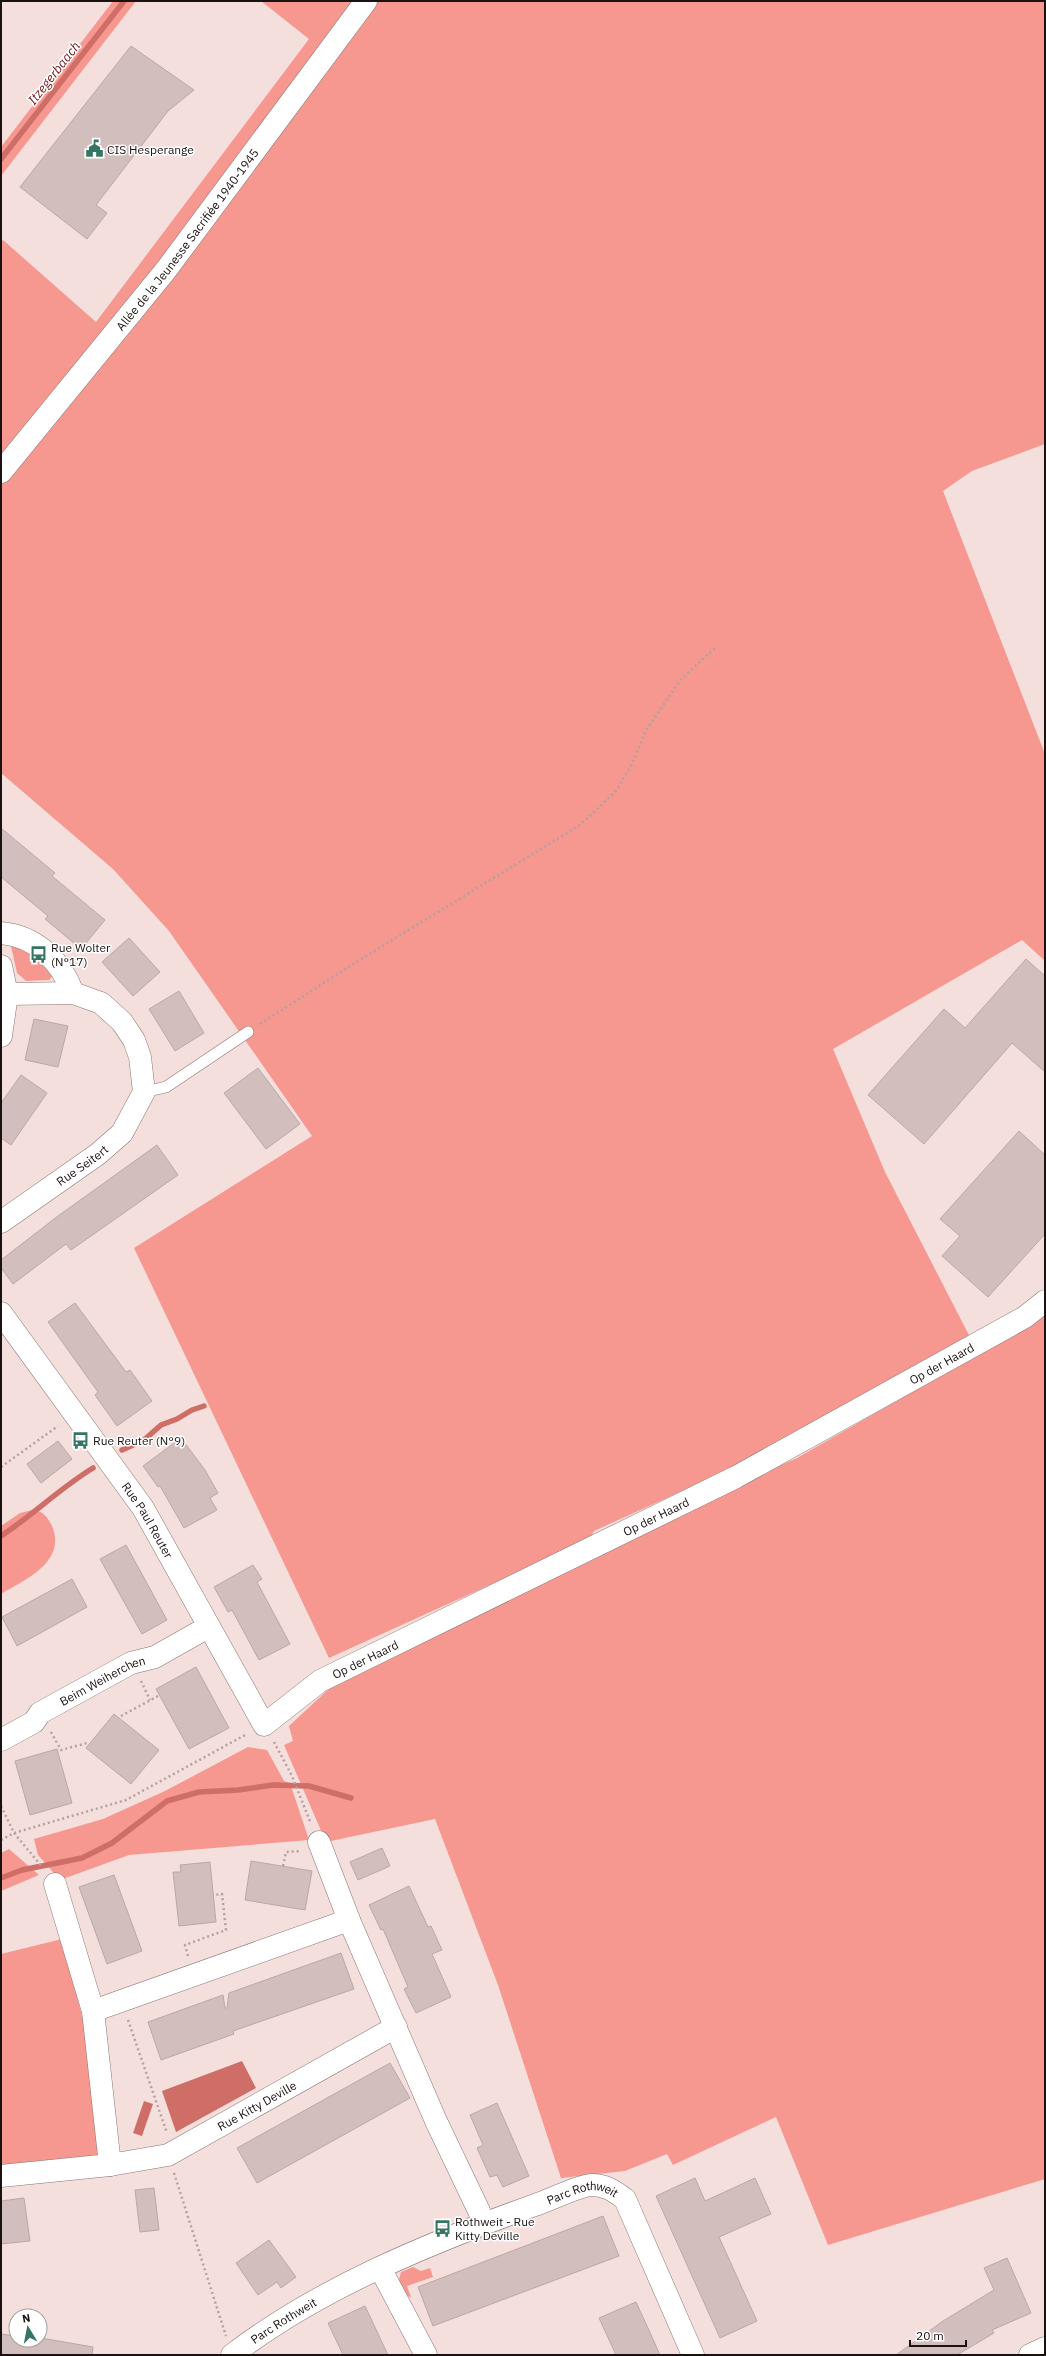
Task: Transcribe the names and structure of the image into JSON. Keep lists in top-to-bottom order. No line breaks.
{"streets":{"street":["Allée de la Jeunesse Sacrifiée 1940-1945","Rue Seitert","Op der Haard","Rue Paul Reuter","Beim Weiherchen","Rue Kitty Deville","Parc Rothweit"]},"crossings":[["Op der Haard","Rue Paul Reuter"],["Rue Paul Reuter","Beim Weiherchen"]],"water":["Itzegerbaach"],"places":{"public building":["CIS Hesperange"],"bus stop":["Rue Wolter (N°17)","Rue Reuter (N°9)","Rothweit - Rue Kitty Deville"]},"scale_bar":"20 m","north":"top"}
